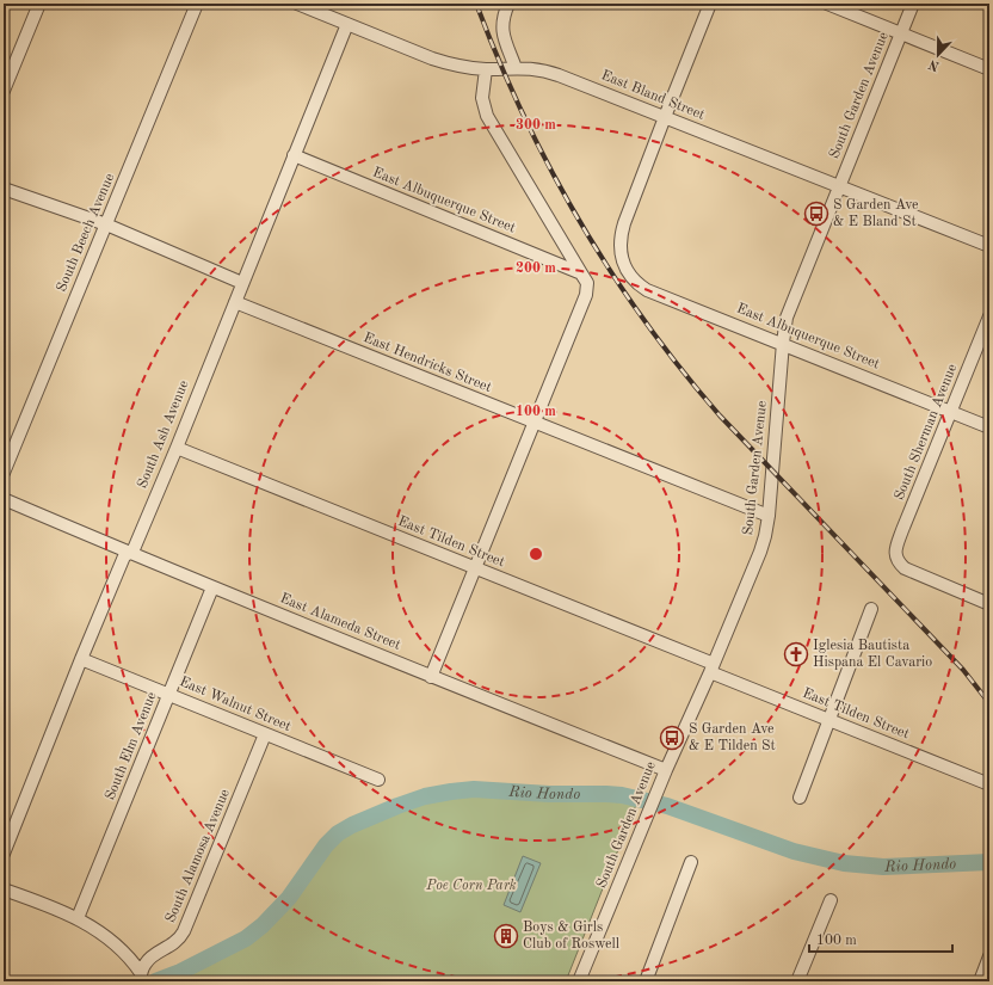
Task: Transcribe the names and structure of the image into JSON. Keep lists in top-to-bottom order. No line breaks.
{"streets":{"street":["East Bland Street","South Garden Avenue","East Albuquerque Street","South Beech Avenue","East Hendricks Street","South Sherman Avenue","South Ash Avenue","East Tilden Street","East Alameda Street","East Walnut Street","South Elm Avenue","South Alamosa Avenue"]},"crossings":[["East Bland Street","South Garden Avenue"],["East Bland Street","East Albuquerque Street"],["East Bland Street","South Ash Avenue"],["South Garden Avenue","East Albuquerque Street"],["South Garden Avenue","East Hendricks Street"],["South Garden Avenue","East Tilden Street"],["South Garden Avenue","East Alameda Street"],["East Albuquerque Street","South Sherman Avenue"],["East Albuquerque Street","South Ash Avenue"],["East Hendricks Street","South Ash Avenue"],["South Ash Avenue","East Tilden Street"],["South Ash Avenue","East Alameda Street"],["South Ash Avenue","East Walnut Street"],["East Alameda Street","South Elm Avenue"],["East Walnut Street","South Elm Avenue"],["East Walnut Street","South Alamosa Avenue"]],"water":["Rio Hondo"],"parks":["Poe Corn Park"],"places":{"bus stop":["S Garden Ave & E Bland St","S Garden Ave & E Tilden St"],"church":["Iglesia Bautista Hispana El Cavario"],"building":["Boys & Girls Club of Roswell"]},"scale_bar":"100 m","north":"bottom","rings":["300 m","200 m","100 m"]}
